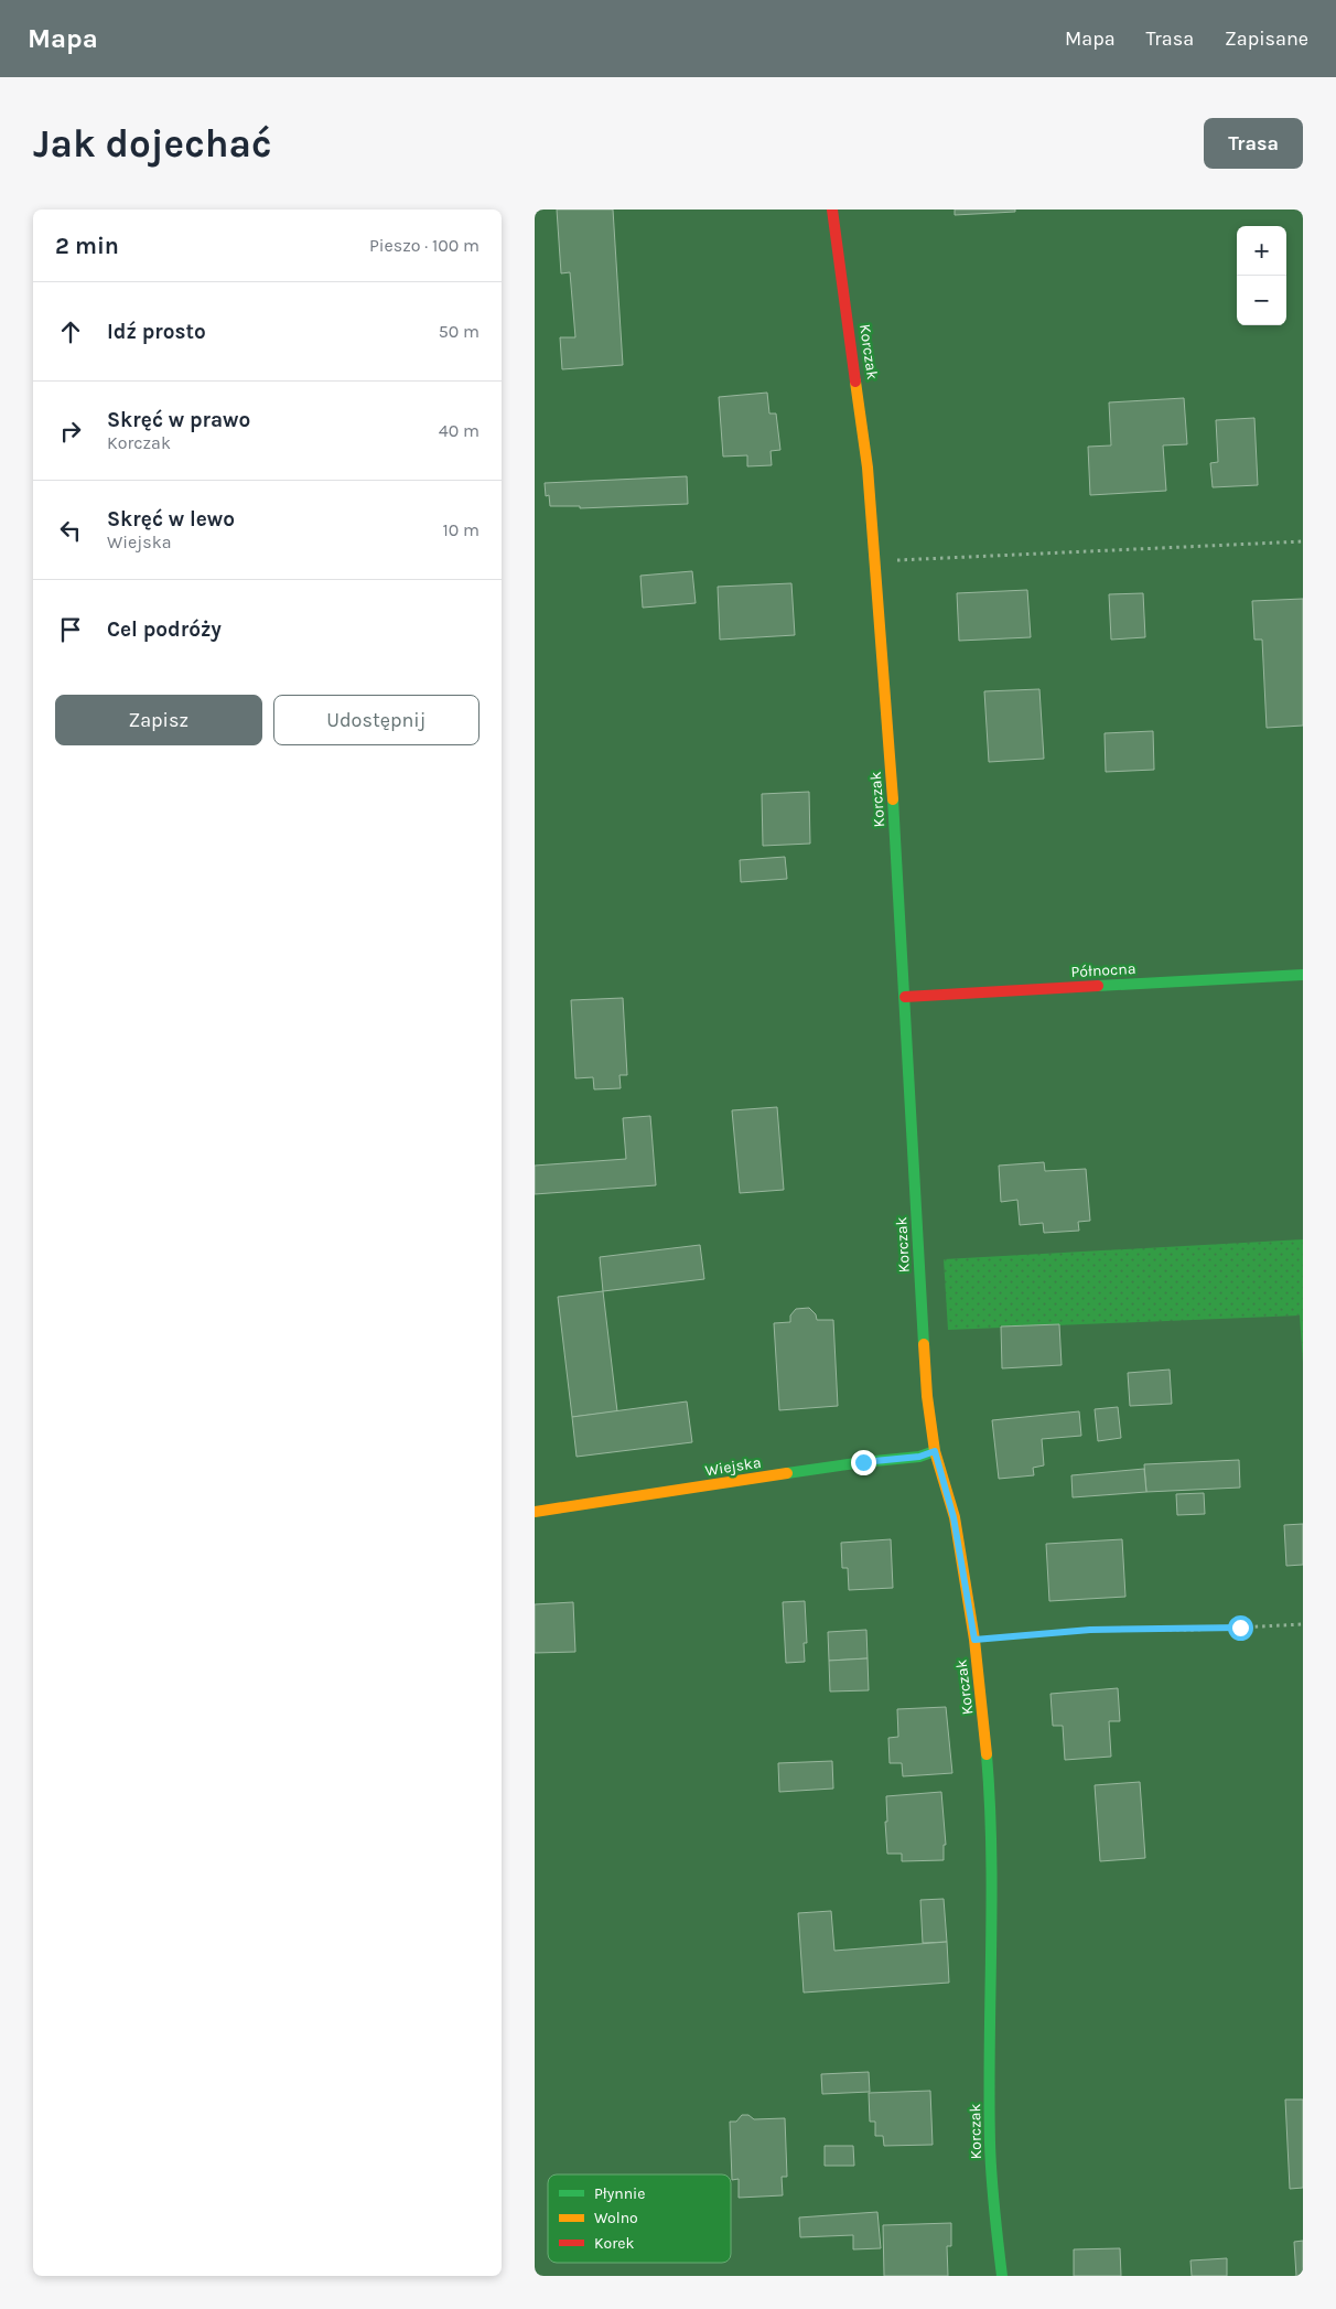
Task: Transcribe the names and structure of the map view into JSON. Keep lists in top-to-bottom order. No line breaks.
{"streets":{"street":["Korczak","Północna","Wiejska"]},"crossings":[["Korczak","Północna"],["Korczak","Wiejska"]],"legend":["Płynnie","Wolno","Korek"],"page":{"header":"Mapa","nav":["Mapa","Trasa","Zapisane"],"buttons":["Trasa",["Zapisz","Udostępnij"]],"title":"Jak dojechać","heading":["2 min","Pieszo · 100 m"],"map_buttons":["+","−"],"list":[["Idź prosto","50 m"],["Skręć w prawo","Korczak","40 m"],["Skręć w lewo","Wiejska","10 m"],"Cel podróży"]}}
